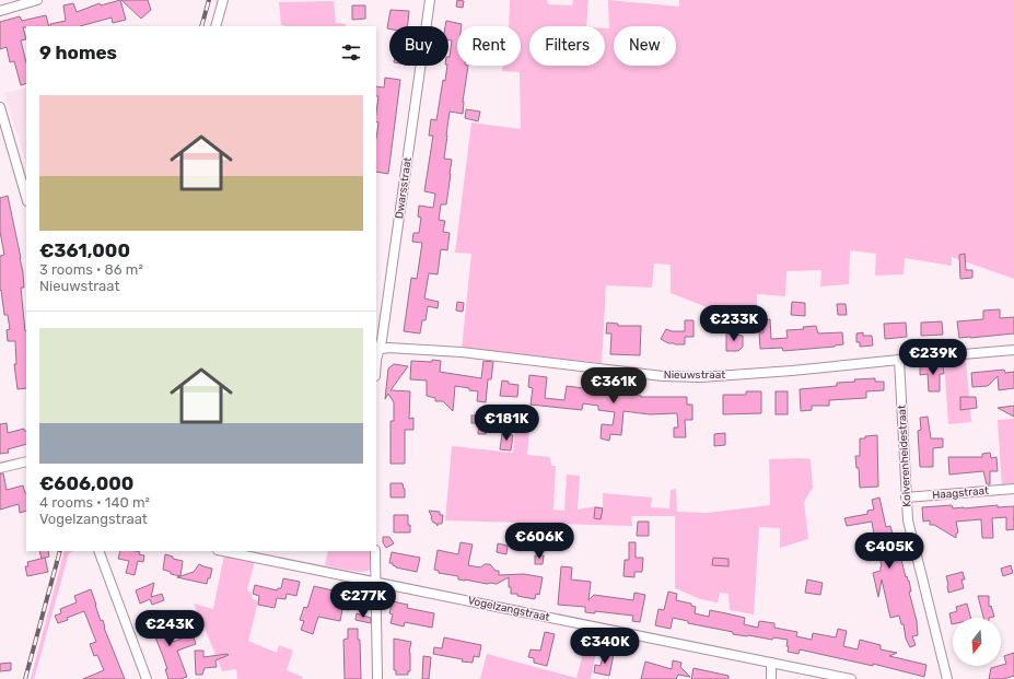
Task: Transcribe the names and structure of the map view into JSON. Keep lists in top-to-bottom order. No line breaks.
{"streets":{"street":["Dwarsstraat","Nieuwstraat","Kolverenheidestraat","Haagstraat","Vogelzangstraat"]},"crossings":[["Dwarsstraat","Nieuwstraat"],["Nieuwstraat","Kolverenheidestraat"],["Kolverenheidestraat","Haagstraat"]],"north":"bottom","page":{"chip":["Buy","Rent","Filters","New"],"heading":"9 homes","list":[{"name":"€361,000","note":"3 rooms · 86 m² · Nieuwstraat"},{"name":"€606,000","note":"4 rooms · 140 m² · Vogelzangstraat"}],"price":["€233K","€239K","€361K","€181K","€606K","€405K","€277K","€243K","€340K"]}}
